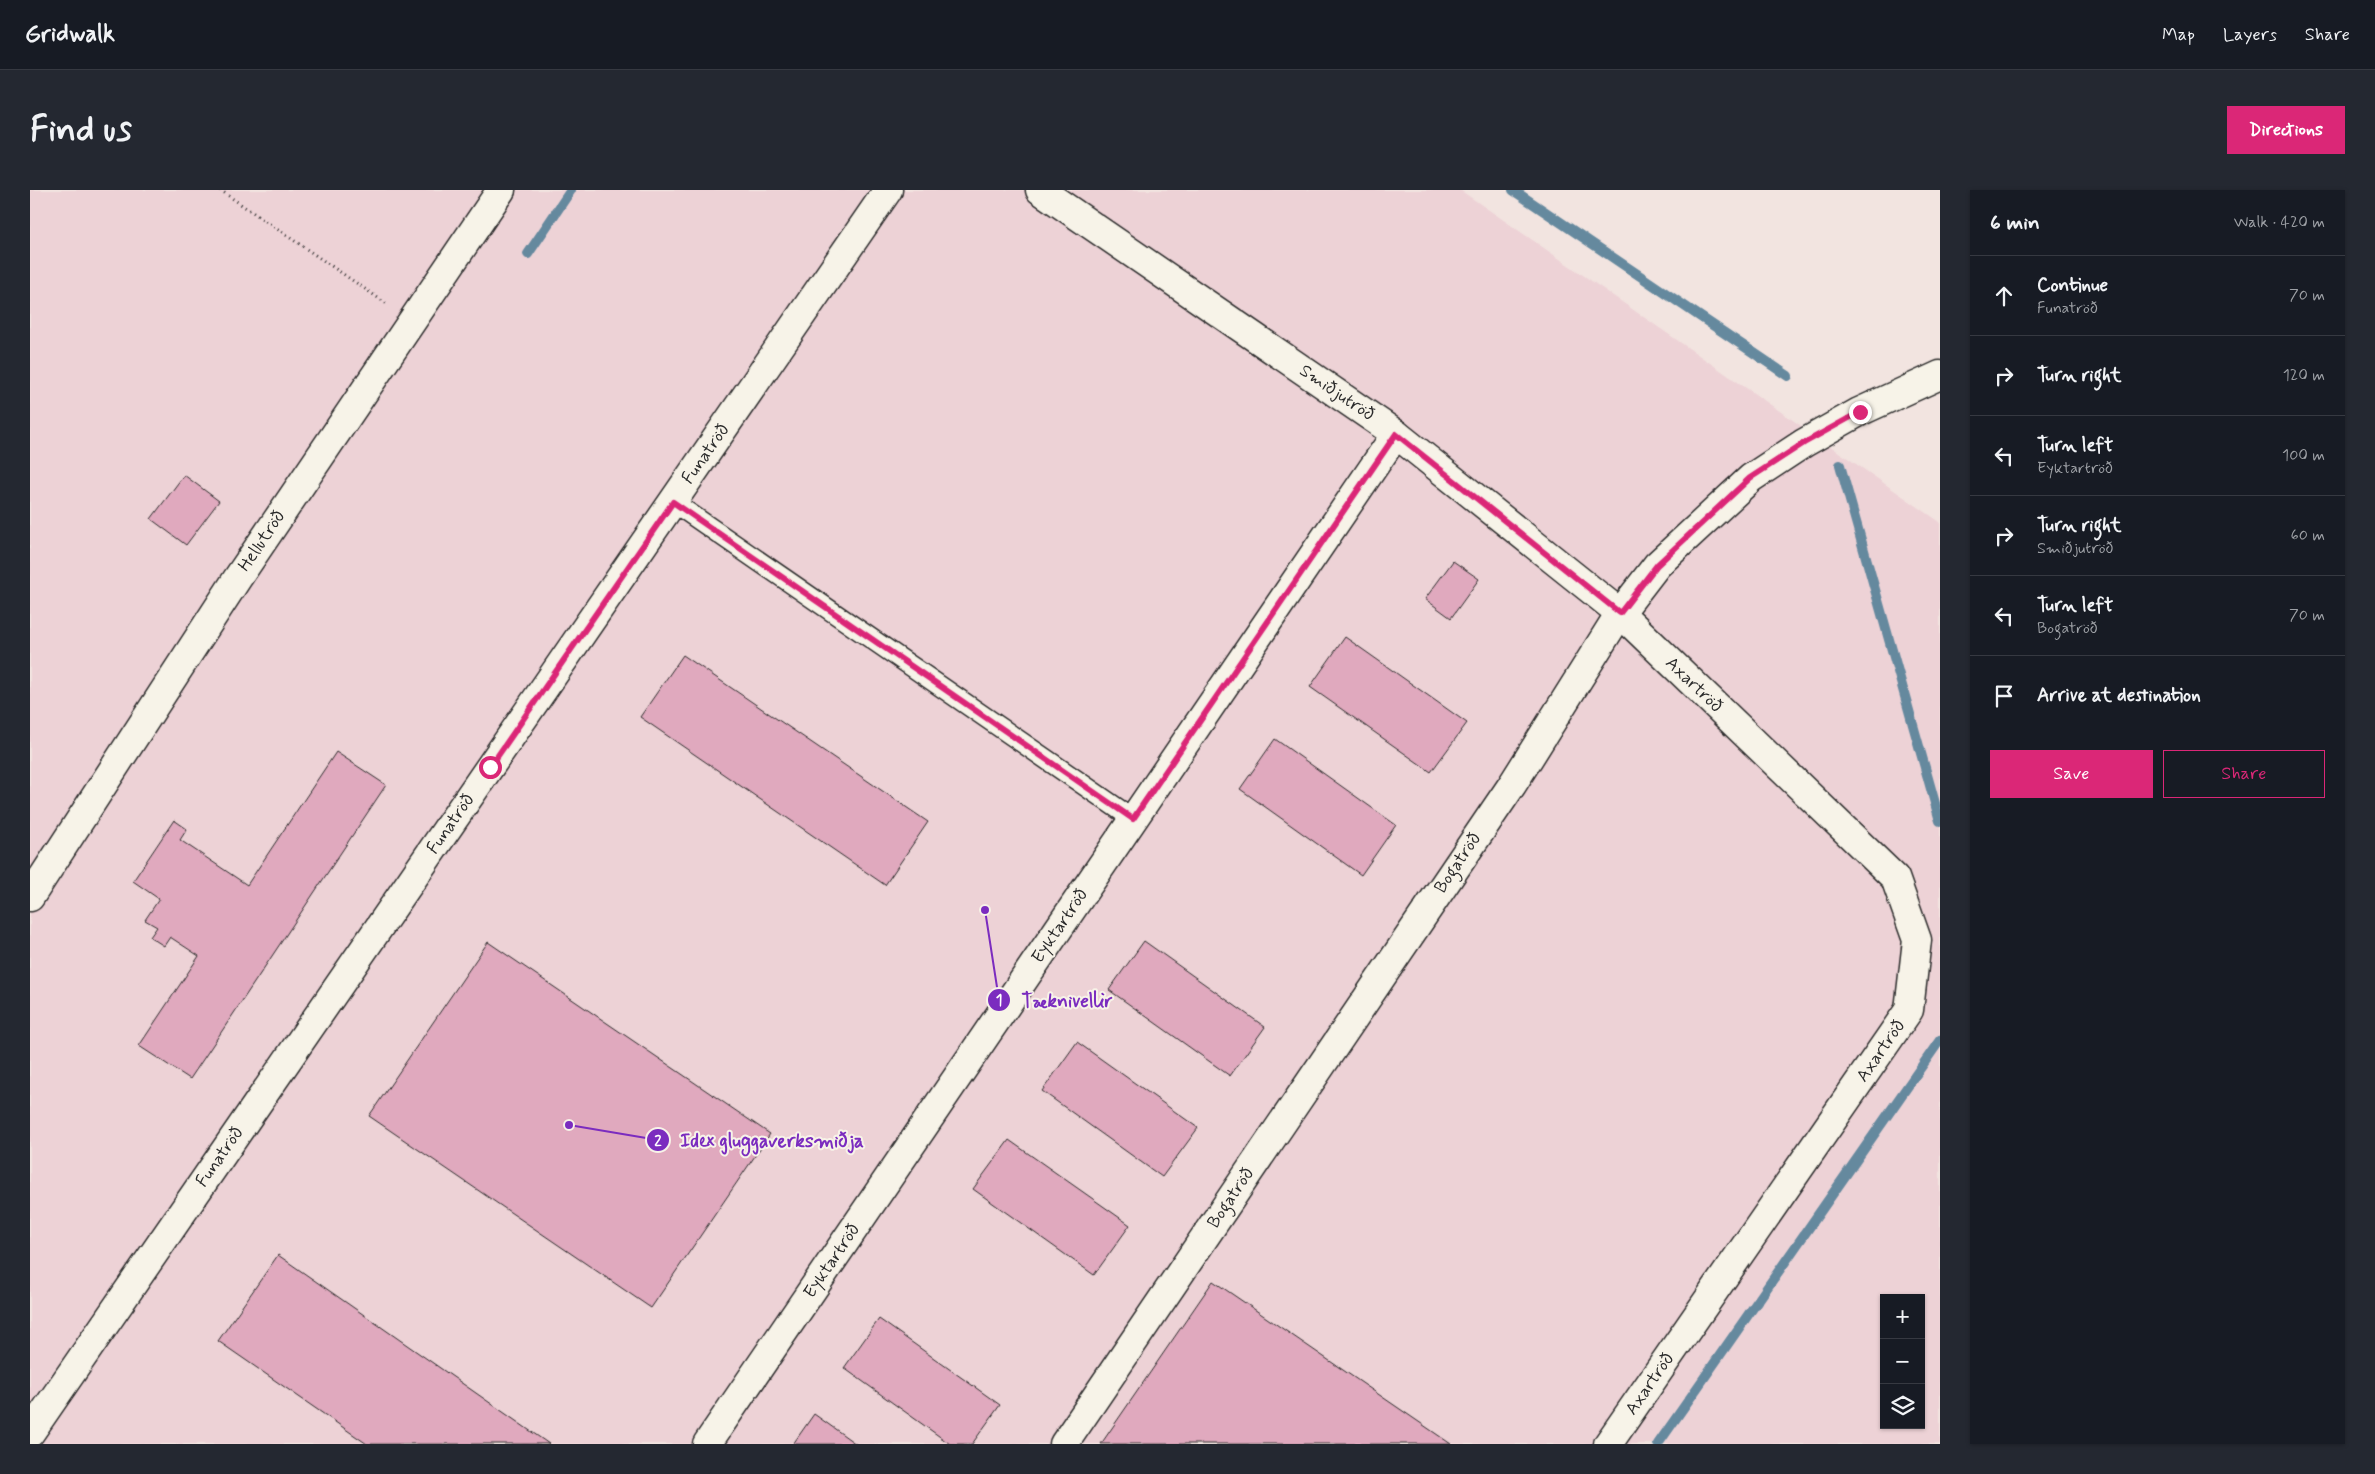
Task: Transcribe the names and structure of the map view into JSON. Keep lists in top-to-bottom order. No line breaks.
{"streets":{"street":["Smiðjutröð","Funatröð","Hellutröð","Axartröð","Bogatröð","Eyktartröð"]},"crossings":[["Smiðjutröð","Axartröð"],["Smiðjutröð","Bogatröð"],["Smiðjutröð","Eyktartröð"],["Axartröð","Bogatröð"]],"places":["Tæknivellir","Idex gluggaverksmiðja"],"page":{"header":"Gridwalk","nav":["Map","Layers","Share"],"buttons":["Directions",["Save","Share"]],"title":"Find us","heading":["6 min","Walk · 420 m"],"list":[["Continue","Funatröð","70 m"],["Turn right","120 m"],["Turn left","Eyktartröð","100 m"],["Turn right","Smiðjutröð","60 m"],["Turn left","Bogatröð","70 m"],"Arrive at destination"],"map_buttons":["+","−"]}}
